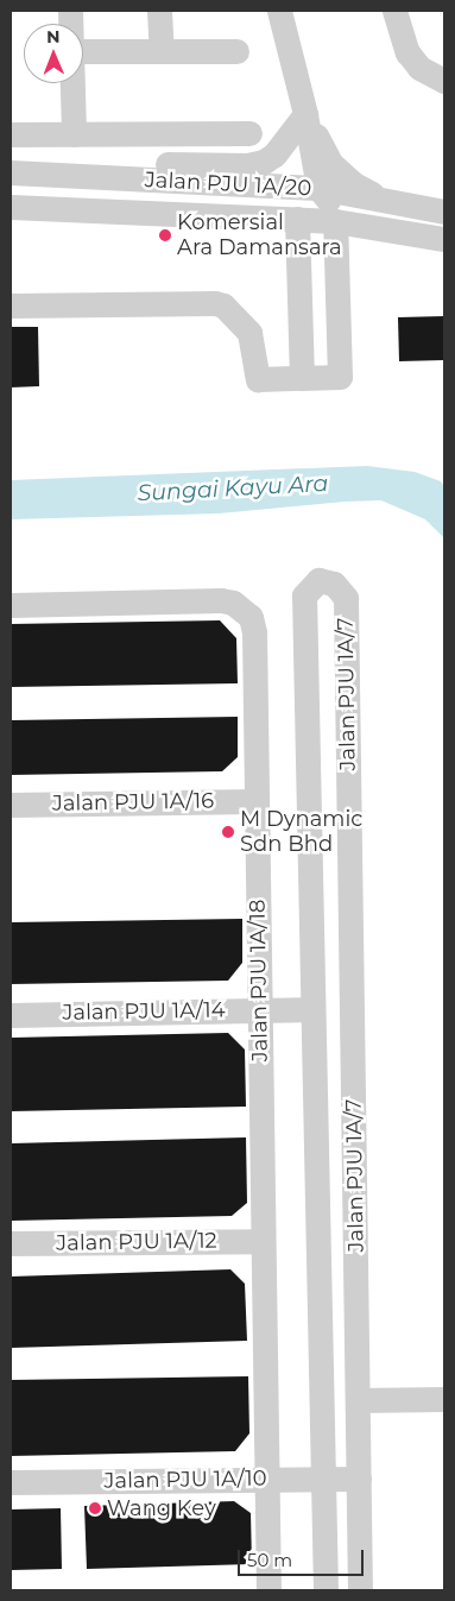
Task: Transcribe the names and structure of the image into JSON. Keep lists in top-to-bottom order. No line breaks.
{"streets":{"street":["Jalan PJU 1A/20","Jalan PJU 1A/7","Jalan PJU 1A/16","Jalan PJU 1A/18","Jalan PJU 1A/14","Jalan PJU 1A/12","Jalan PJU 1A/10"]},"crossings":[["Jalan PJU 1A/7","Jalan PJU 1A/14"],["Jalan PJU 1A/7","Jalan PJU 1A/10"],["Jalan PJU 1A/16","Jalan PJU 1A/18"],["Jalan PJU 1A/18","Jalan PJU 1A/14"],["Jalan PJU 1A/18","Jalan PJU 1A/12"],["Jalan PJU 1A/18","Jalan PJU 1A/10"]],"water":["Sungai Kayu Ara"],"places":["Komersial Ara Damansara","M Dynamic Sdn Bhd","Wang Key"],"scale_bar":"50 m","north":"top"}
